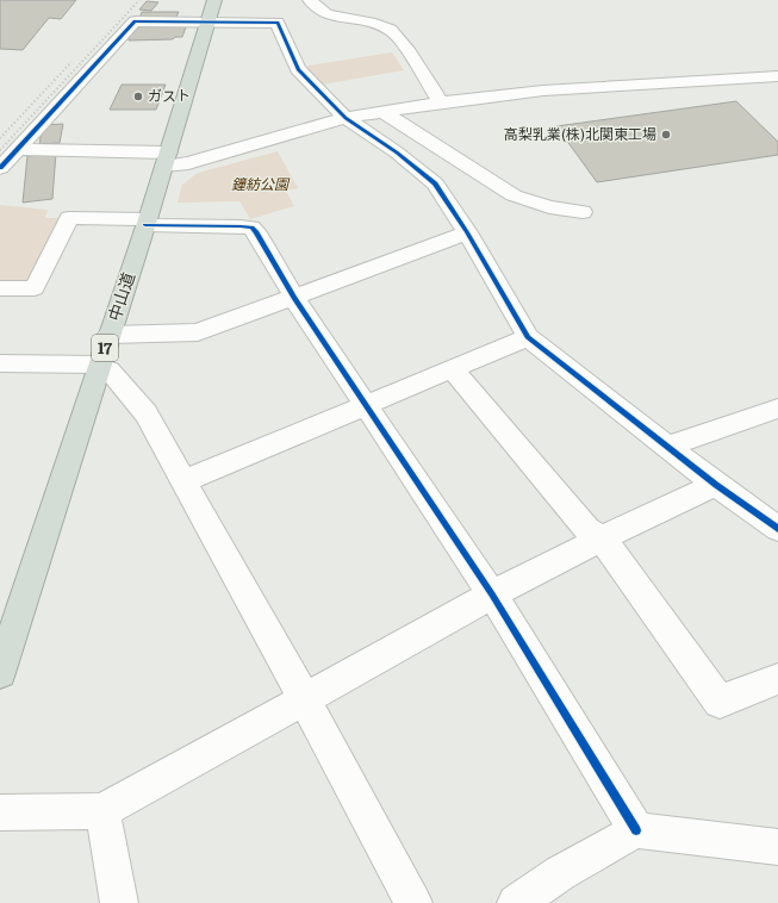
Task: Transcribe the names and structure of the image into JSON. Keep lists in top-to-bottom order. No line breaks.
{"streets":{"highway":["中山道","17"]},"parks":["鐘紡公園"],"places":["ガスト","高梨乳業(株)北関東工場"]}
